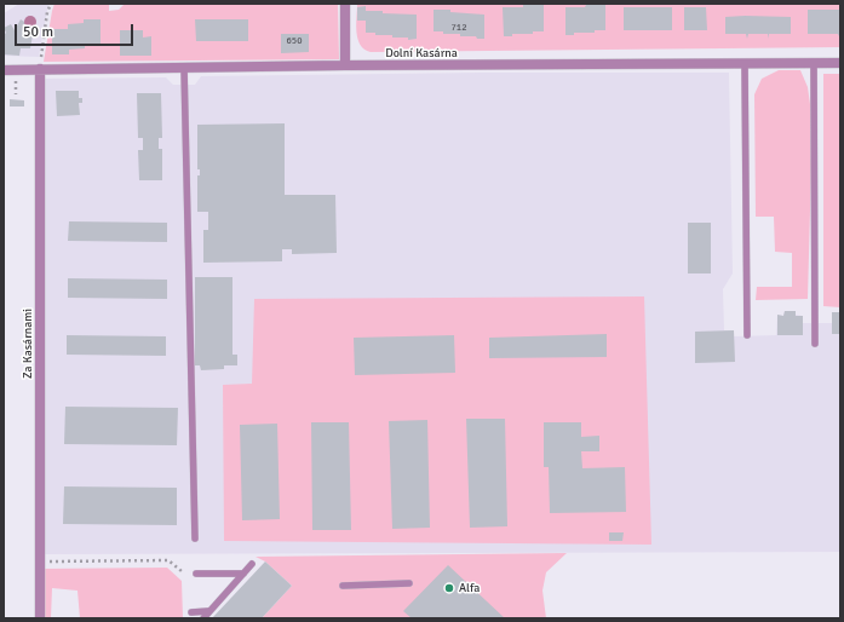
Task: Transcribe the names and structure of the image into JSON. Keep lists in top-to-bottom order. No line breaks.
{"streets":{"street":["Dolní Kasárna","Za Kasárnami"]},"crossings":[["Dolní Kasárna","Za Kasárnami"]],"places":["Alfa"],"house_numbers":["712","650"],"scale_bar":"50 m"}
